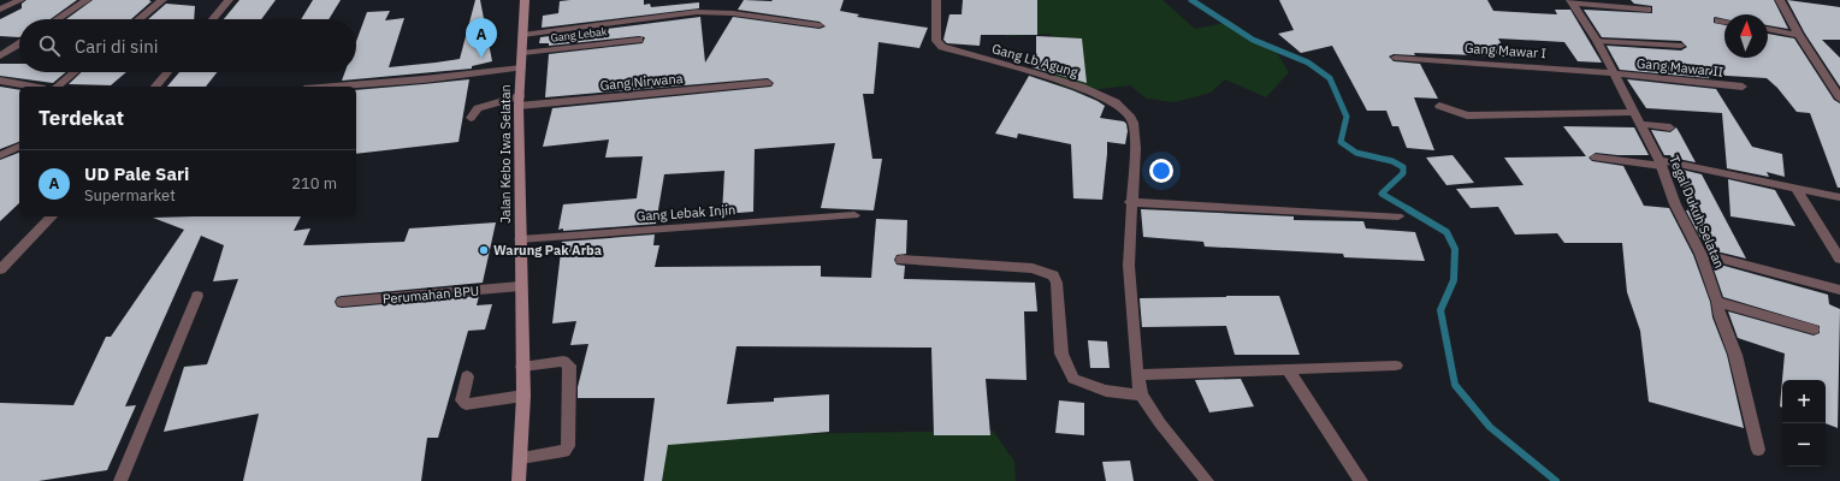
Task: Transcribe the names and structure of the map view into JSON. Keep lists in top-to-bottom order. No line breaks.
{"streets":{"street":["Gang Lebak","Gang Mawar I","Gang Lb Agung","Gang Mawar II","Gang Nirwana","Jalan Kebo Iwa Selatan","Tegal Dukuh Selatan","Gang Lebak Injin","Perumahan BPU"]},"crossings":[["Gang Lebak","Jalan Kebo Iwa Selatan"],["Gang Mawar I","Gang Mawar II"],["Gang Mawar I","Tegal Dukuh Selatan"],["Gang Mawar II","Tegal Dukuh Selatan"],["Gang Nirwana","Jalan Kebo Iwa Selatan"],["Jalan Kebo Iwa Selatan","Gang Lebak Injin"],["Jalan Kebo Iwa Selatan","Perumahan BPU"]],"places":["Warung Pak Arba"],"north":"top","page":{"pins":"A","search":"Cari di sini","heading":"Terdekat","list":[{"mark":"A","name":"UD Pale Sari","note":"Supermarket","value":"210 m"}],"map_buttons":["+","−"]}}
